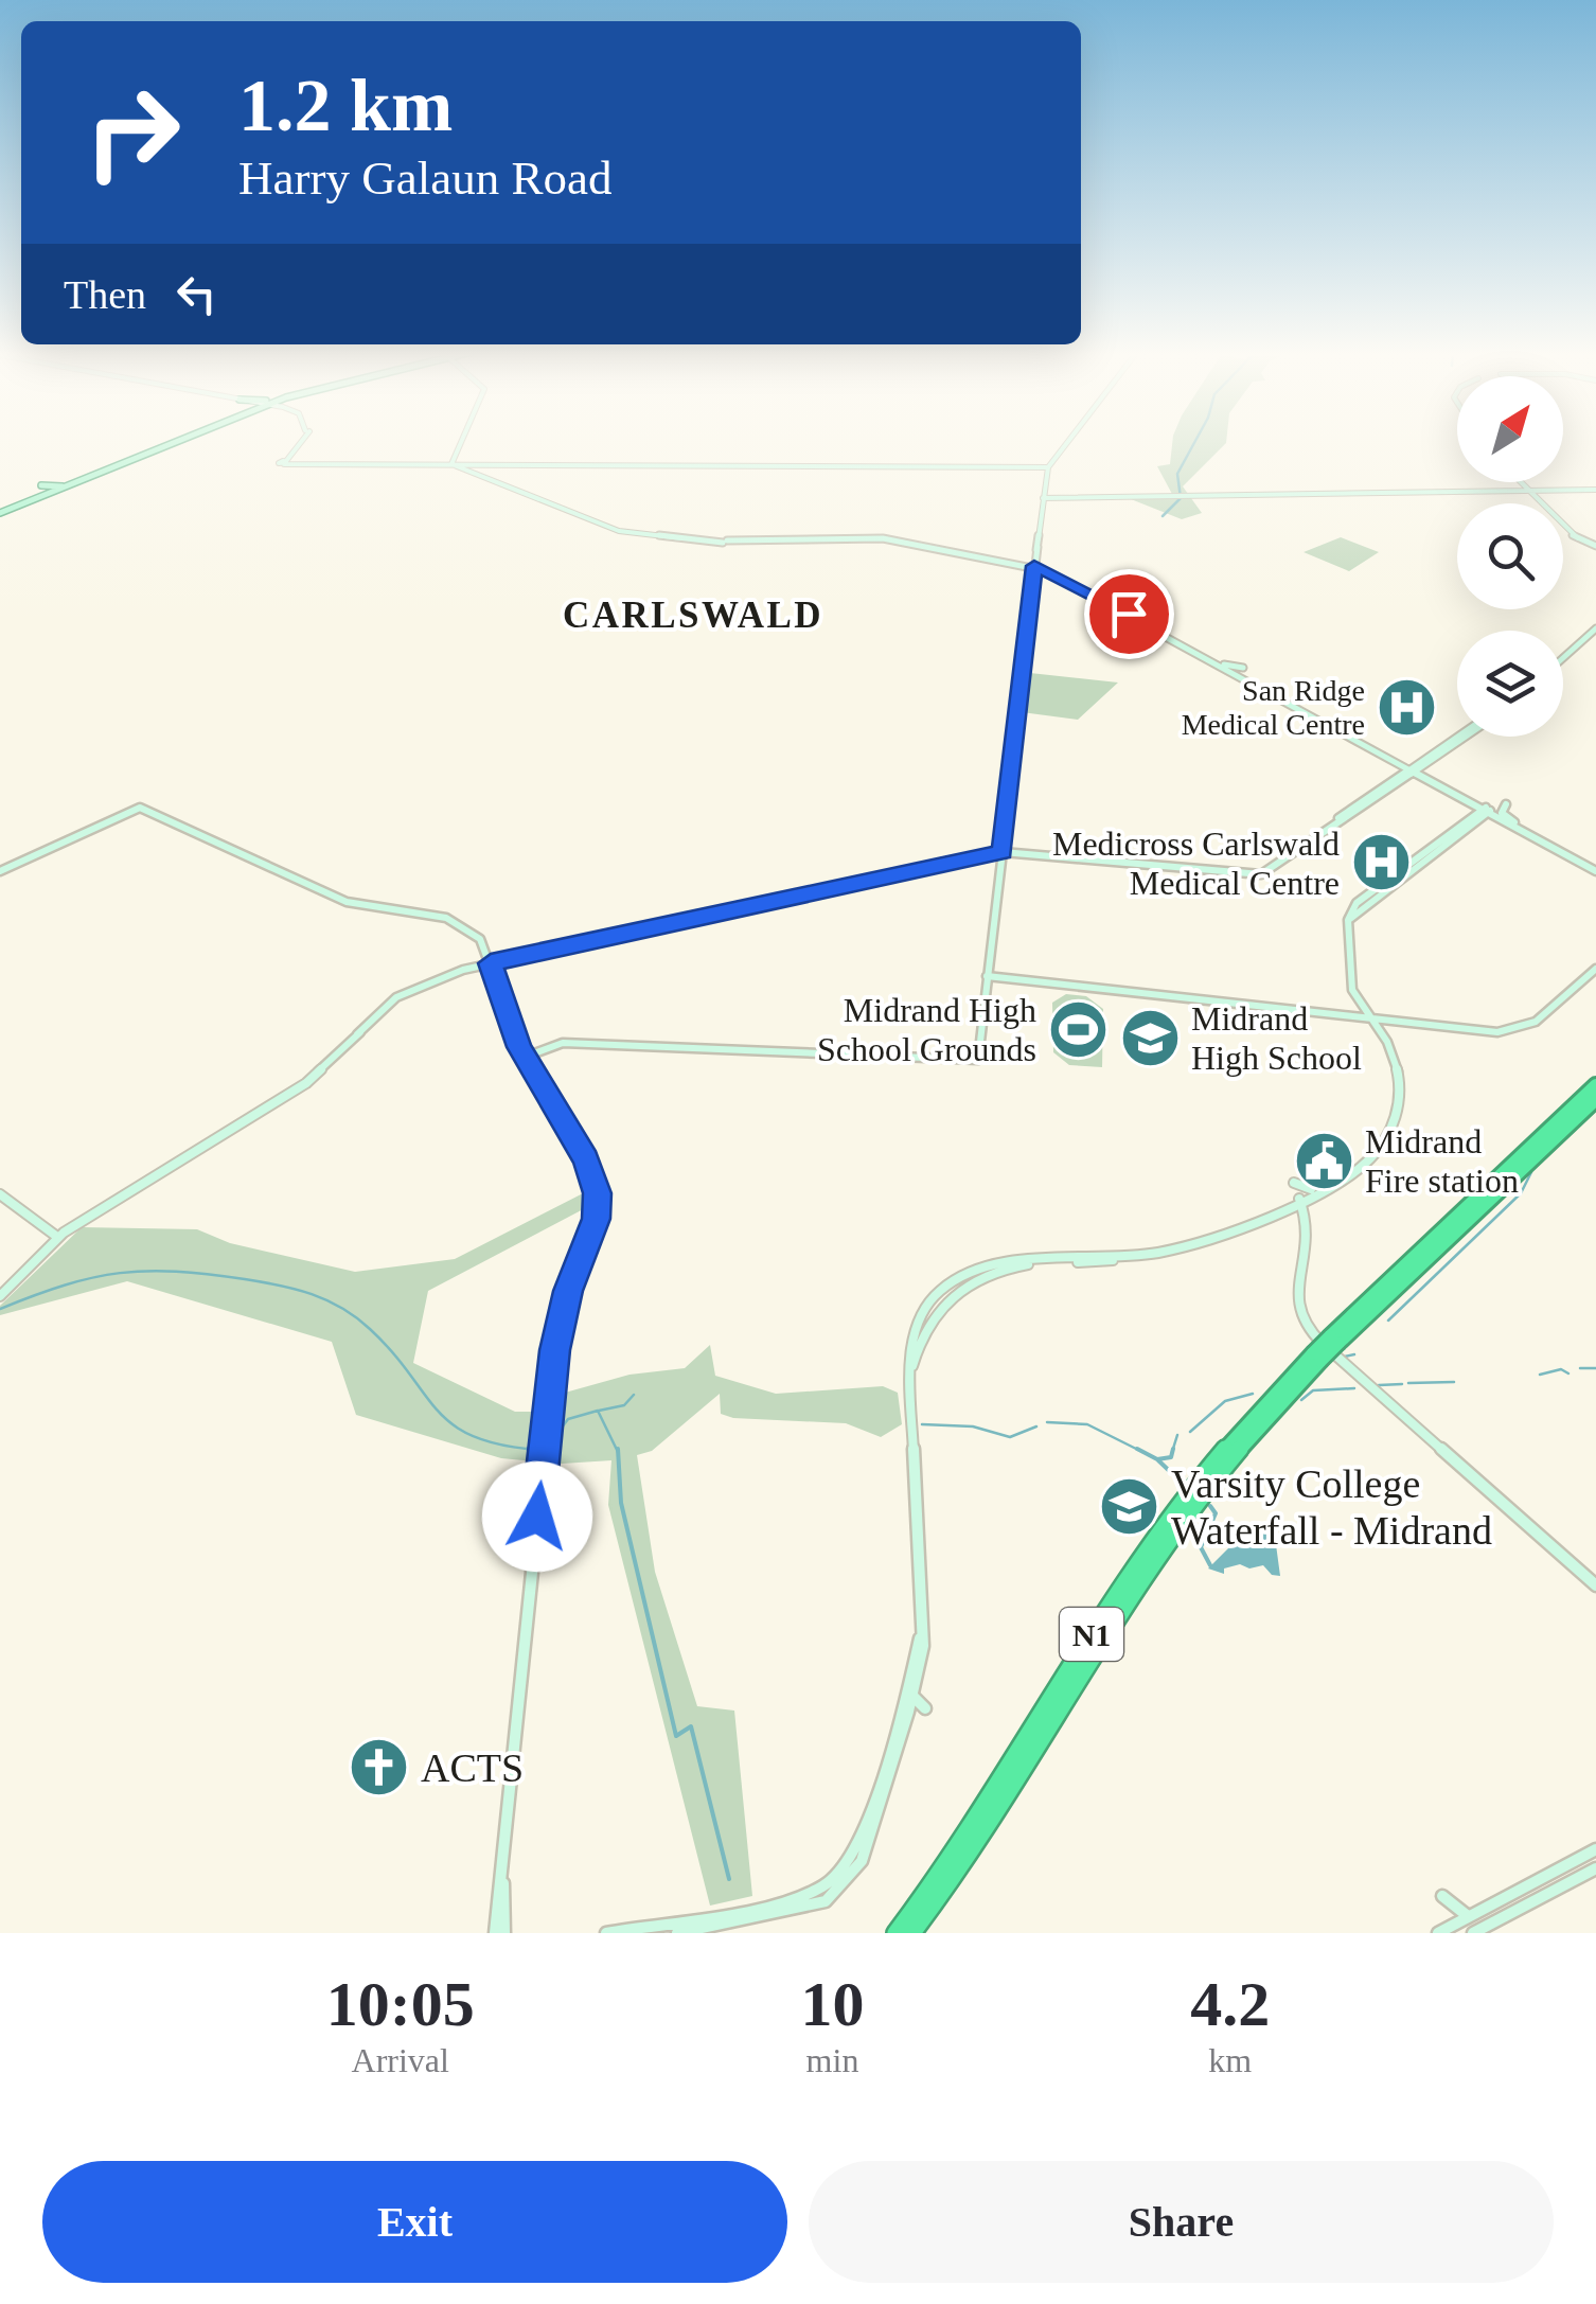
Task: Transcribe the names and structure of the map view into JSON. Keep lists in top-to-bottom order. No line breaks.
{"streets":{"highway":["N1"]},"districts":["CARLSWALD"],"places":{"hospital":["San Ridge Medical Centre","Medicross Carlswald Medical Centre"],"sports":["Midrand High School Grounds"],"school or university":["Midrand High School","Varsity College Waterfall - Midrand"],"public building":["Midrand Fire station"],"church":["ACTS"]},"north":"top right","page":{"turn":["1.2 km","Harry Galaun Road"],"then":"Then","eta":["10:05","Arrival","10","min","4.2","km"],"buttons":["Exit","Share"]}}
